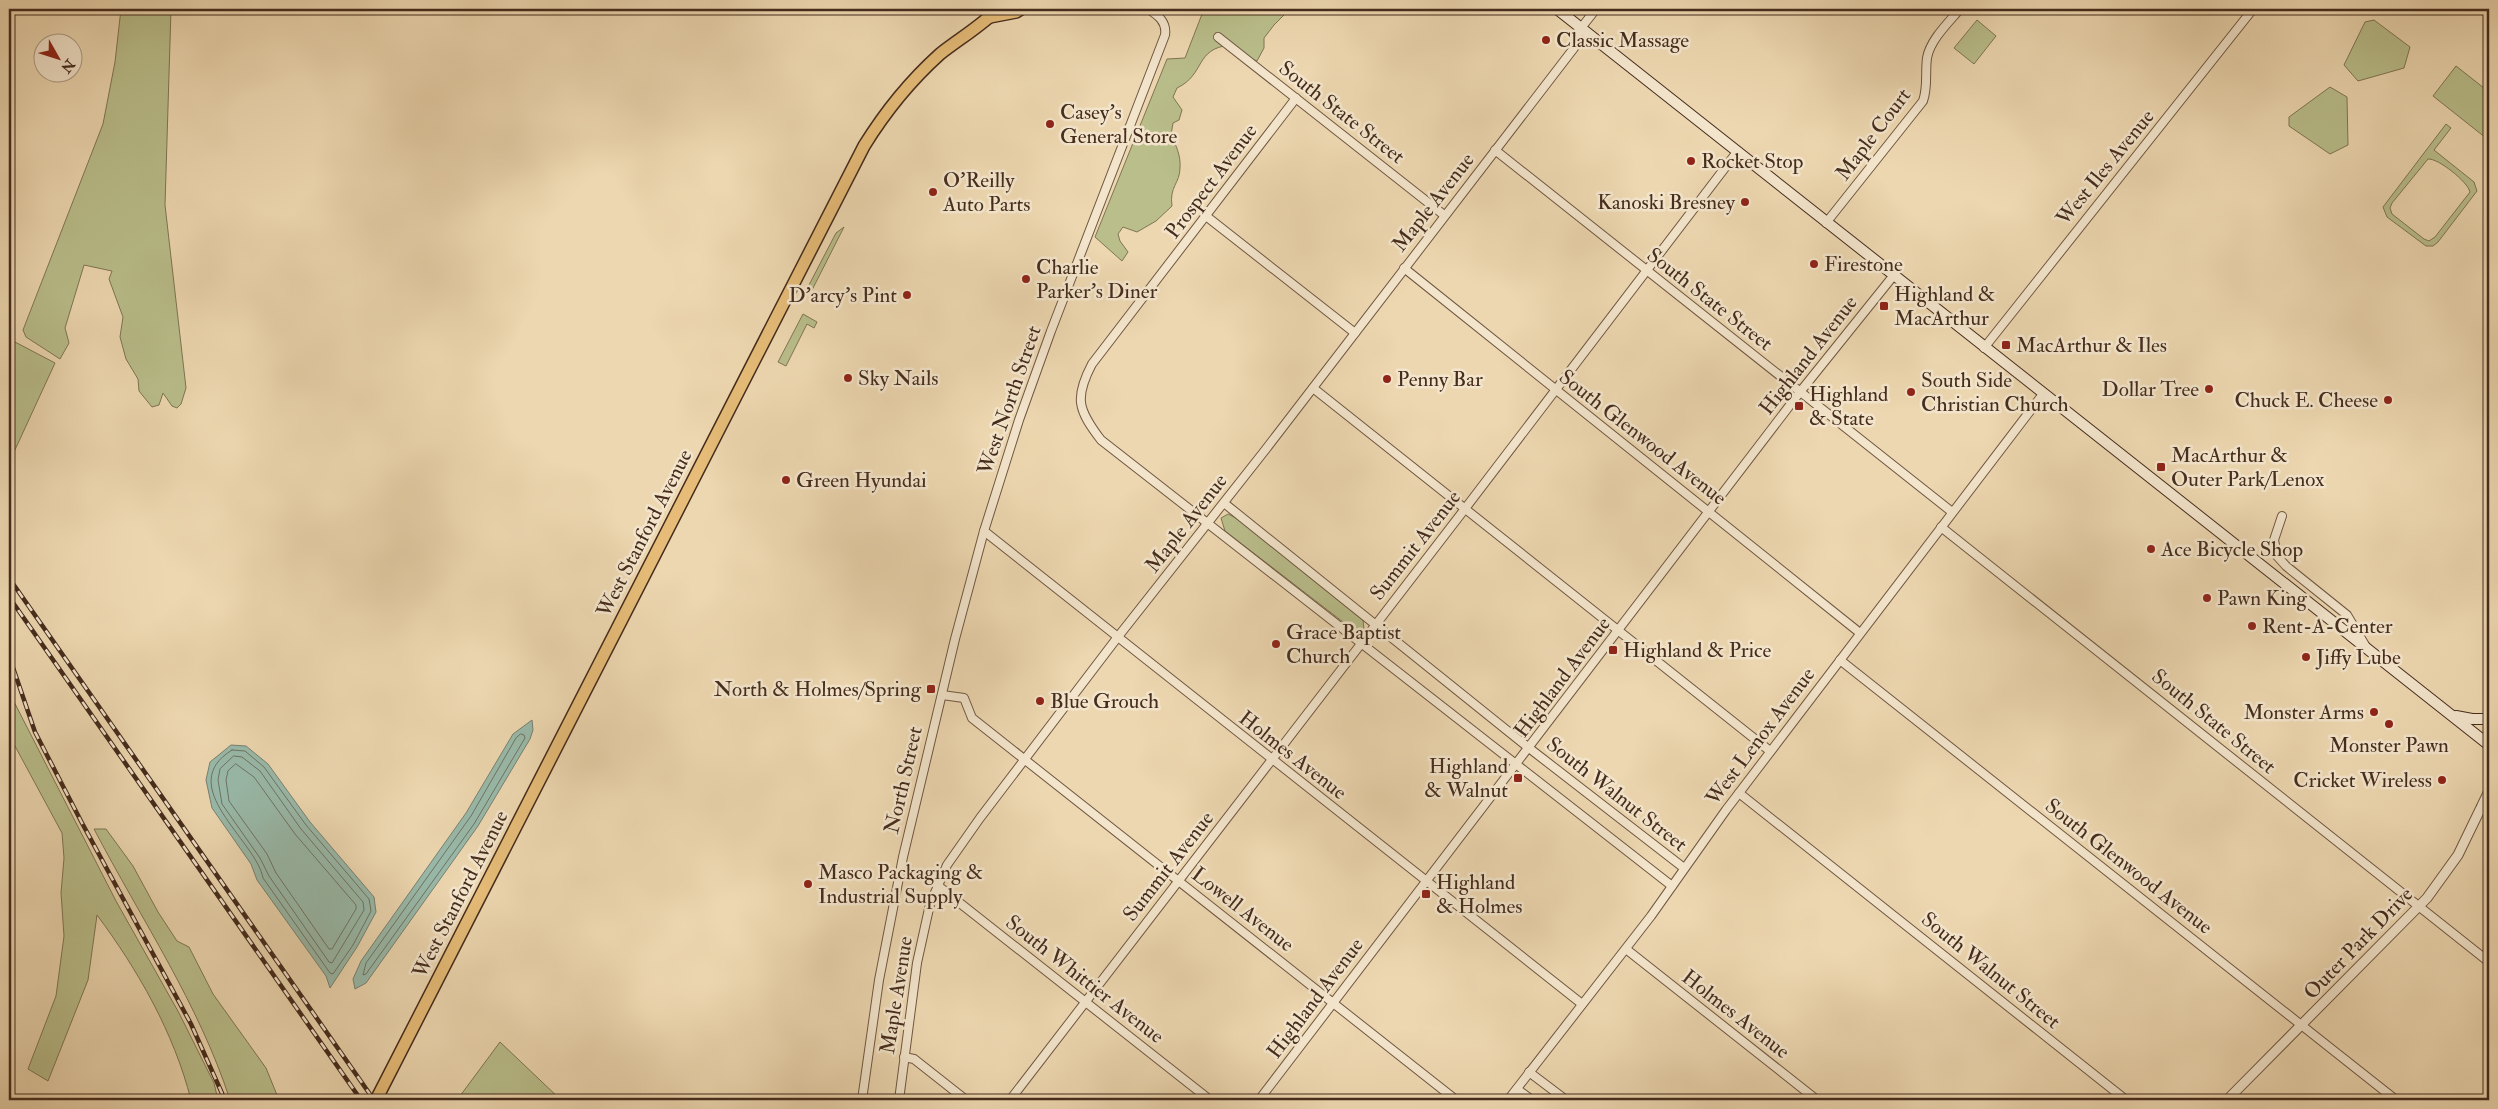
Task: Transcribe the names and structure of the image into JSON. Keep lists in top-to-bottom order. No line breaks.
{"streets":{"main road":["West Stanford Avenue"],"street":["South State Street","Maple Court","West Iles Avenue","Prospect Avenue","Maple Avenue","Highland Avenue","West North Street","South Glenwood Avenue","Summit Avenue","West Lenox Avenue","Holmes Avenue","North Street","South Walnut Street","Lowell Avenue","Outer Park Drive","South Whittier Avenue"]},"crossings":[["South State Street","Prospect Avenue"],["South State Street","Maple Avenue"],["South State Street","Highland Avenue"],["South State Street","Summit Avenue"],["South State Street","West Lenox Avenue"],["South State Street","Outer Park Drive"],["Prospect Avenue","South Walnut Street"],["Maple Avenue","South Glenwood Avenue"],["Maple Avenue","Holmes Avenue"],["Maple Avenue","South Walnut Street"],["Maple Avenue","Lowell Avenue"],["Maple Avenue","South Whittier Avenue"],["Highland Avenue","South Glenwood Avenue"],["Highland Avenue","Holmes Avenue"],["Highland Avenue","South Walnut Street"],["Highland Avenue","Lowell Avenue"],["West North Street","Holmes Avenue"],["West North Street","North Street"],["South Glenwood Avenue","Summit Avenue"],["South Glenwood Avenue","West Lenox Avenue"],["South Glenwood Avenue","Outer Park Drive"],["Summit Avenue","Holmes Avenue"],["Summit Avenue","South Walnut Street"],["Summit Avenue","Lowell Avenue"],["Summit Avenue","South Whittier Avenue"],["West Lenox Avenue","Holmes Avenue"],["West Lenox Avenue","South Walnut Street"],["Holmes Avenue","North Street"],["North Street","Lowell Avenue"]],"places":{"other":["Classic Massage","Casey's General Store","Rocket Stop","O'Reilly Auto Parts","Kanoski Bresney","Firestone","Charlie Parker's Diner","D'arcy's Pint","Sky Nails","Penny Bar","Dollar Tree","South Side Christian Church","Chuck E. Cheese","Green Hyundai","Ace Bicycle Shop","Pawn King","Rent-A-Center","Grace Baptist Church","Jiffy Lube","Blue Grouch","Monster Arms","Monster Pawn","Cricket Wireless","Masco Packaging & Industrial Supply"],"transit":["Highland & MacArthur","MacArthur & Iles","Highland & State","MacArthur & Outer Park/Lenox","Highland & Price","North & Holmes/Spring","Highland & Walnut","Highland & Holmes"]},"north":"bottom right"}
